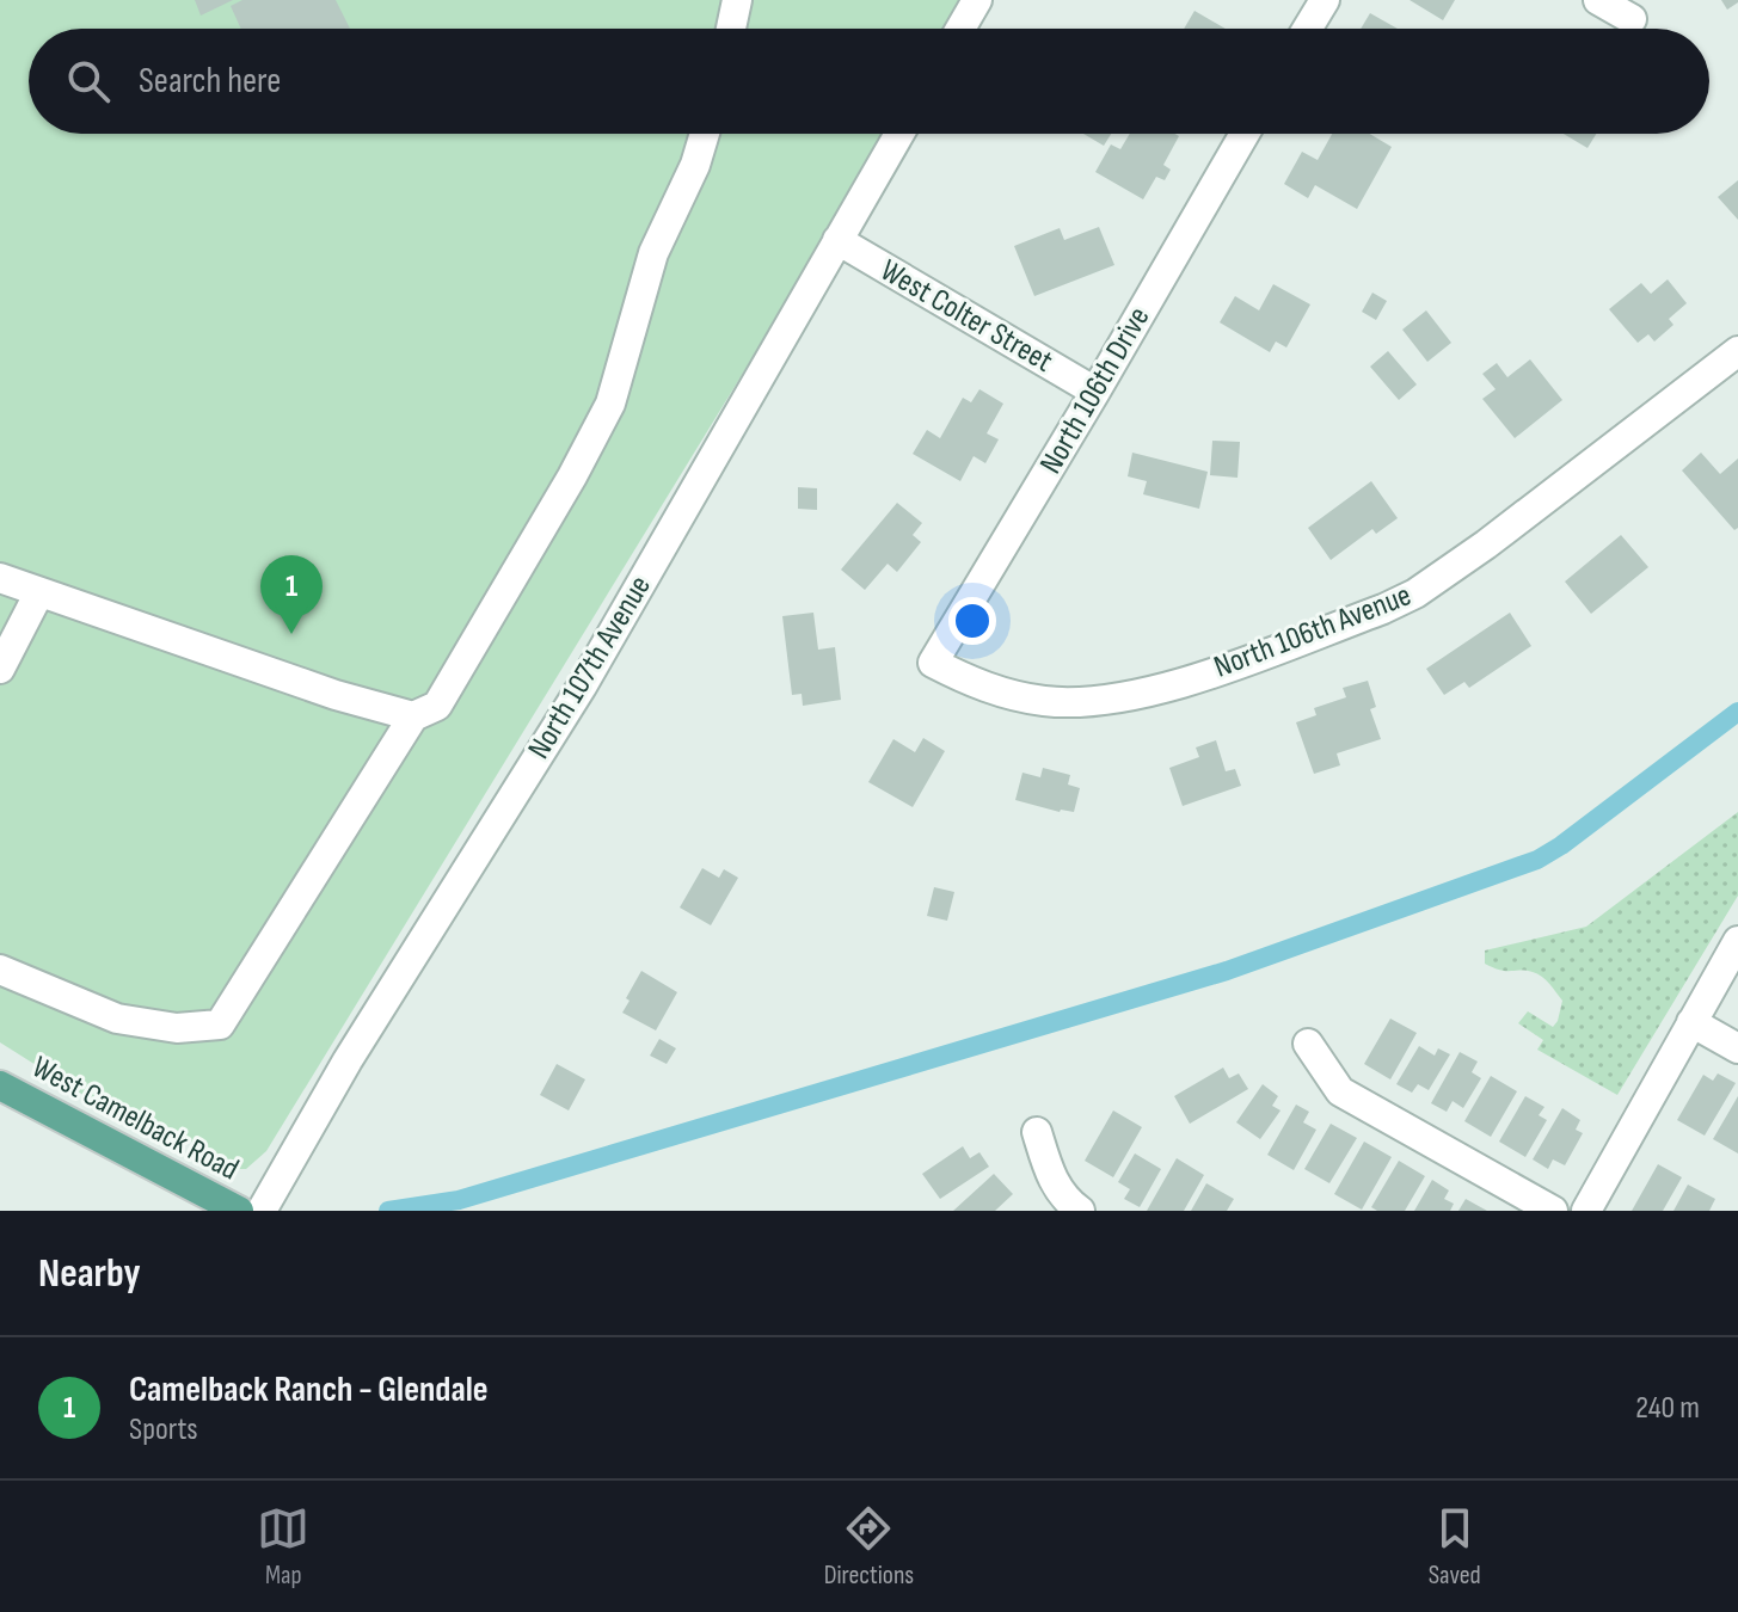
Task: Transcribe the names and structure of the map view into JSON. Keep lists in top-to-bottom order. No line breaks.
{"streets":{"main road":["West Camelback Road"],"street":["West Colter Street","North 106th Drive","North 106th Avenue","North 107th Avenue"]},"crossings":[["West Colter Street","North 106th Drive"],["West Colter Street","North 107th Avenue"],["North 106th Drive","North 106th Avenue"]],"page":{"search":"Search here","pins":"1","heading":"Nearby","list":[{"mark":"1","name":"Camelback Ranch - Glendale","note":"Sports","value":"240 m"}],"nav":["Map","Directions","Saved"]}}
